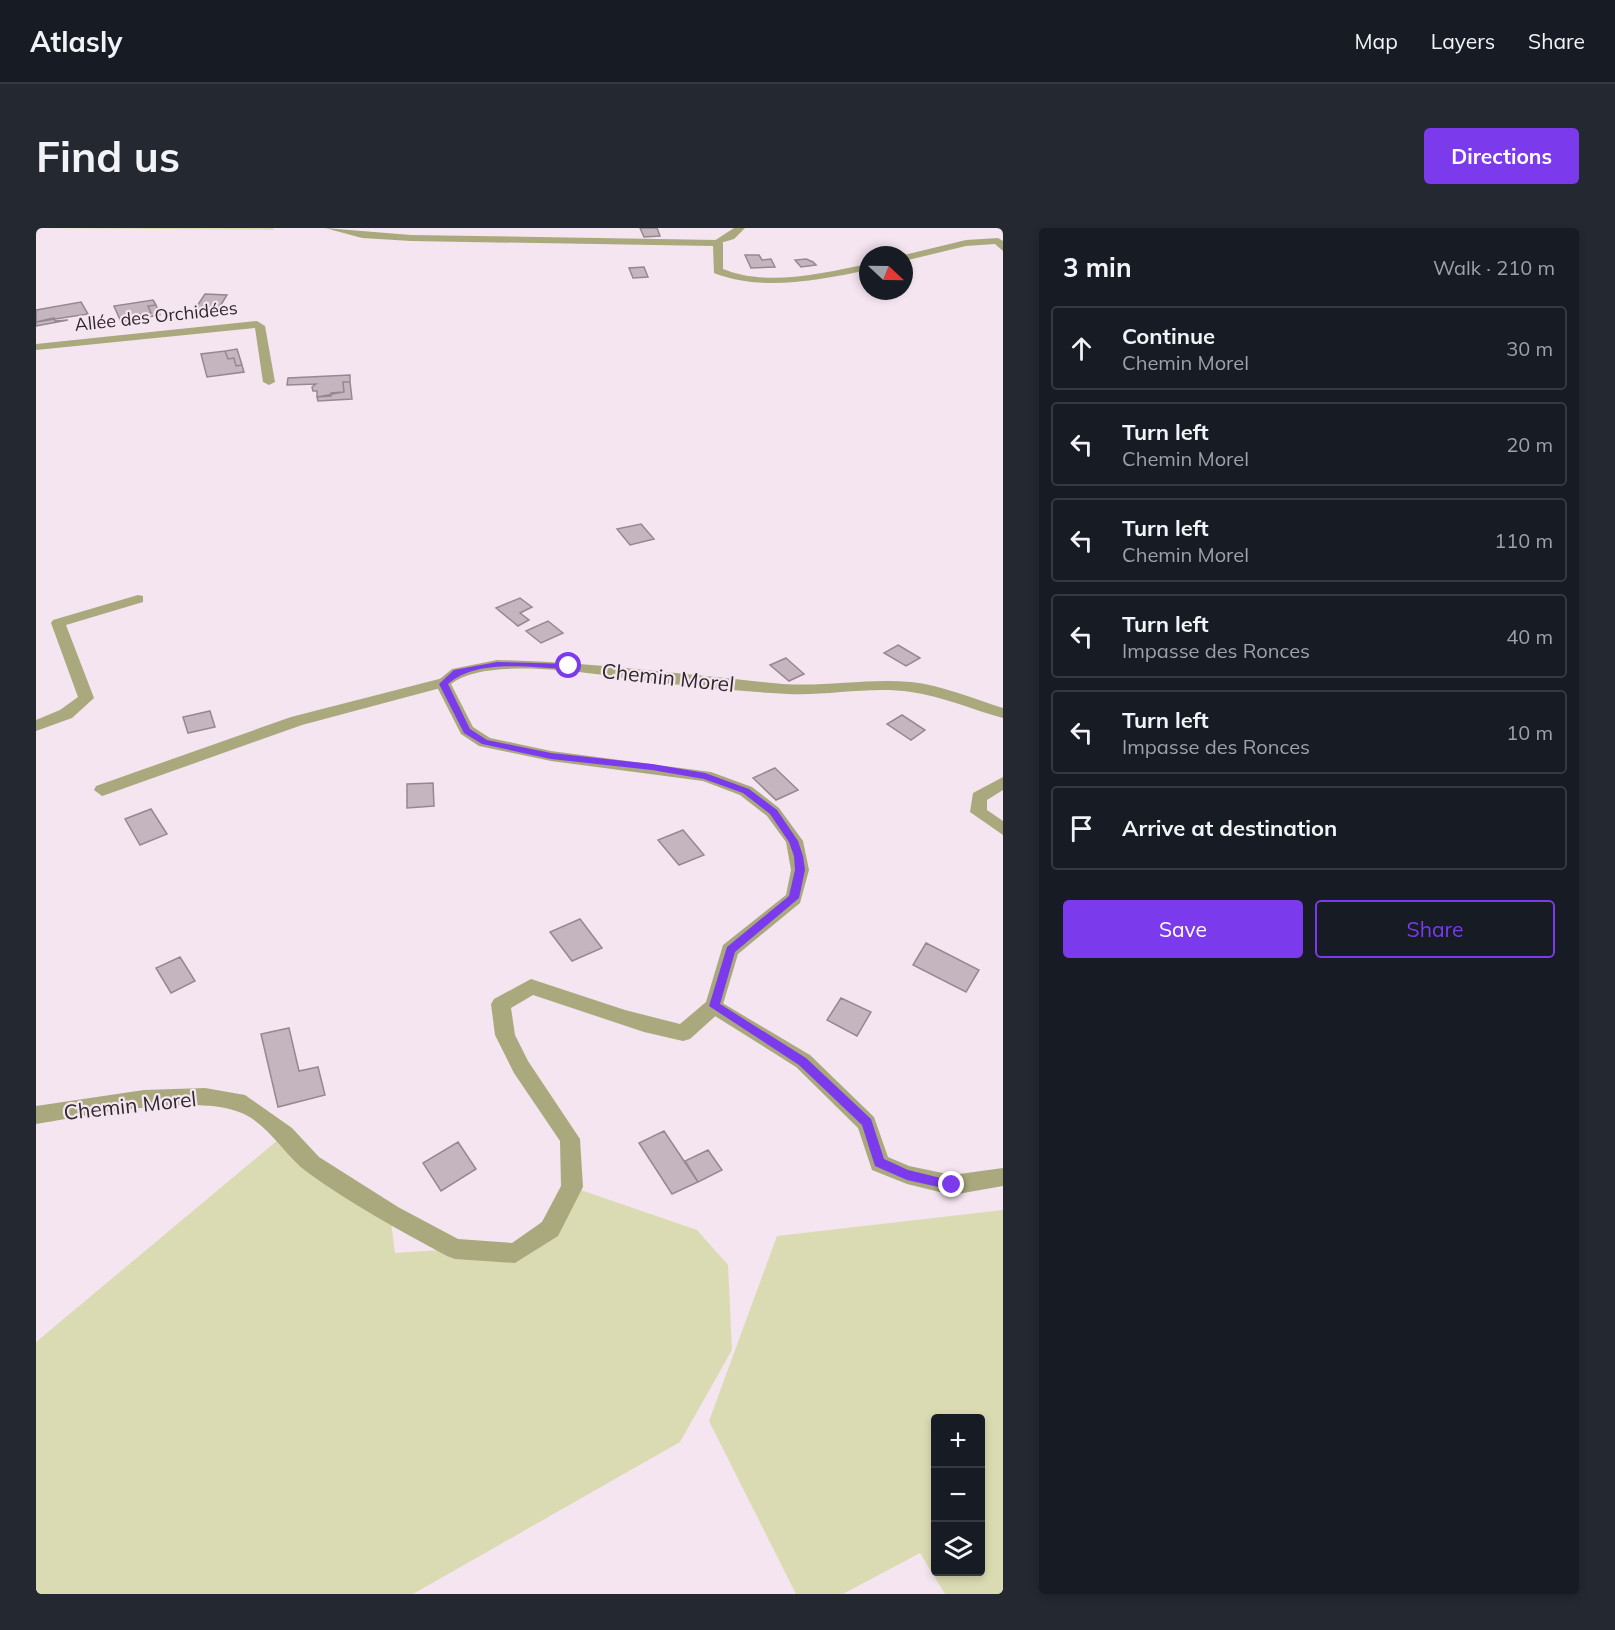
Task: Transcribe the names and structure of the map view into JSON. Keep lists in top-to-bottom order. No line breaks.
{"streets":{"street":["Allée des Orchidées","Chemin Morel"]},"north":"right","page":{"header":"Atlasly","nav":["Map","Layers","Share"],"buttons":["Directions",["Save","Share"]],"title":"Find us","heading":["3 min","Walk · 210 m"],"list":[["Continue","Chemin Morel","30 m"],["Turn left","Chemin Morel","20 m"],["Turn left","Chemin Morel","110 m"],["Turn left","Impasse des Ronces","40 m"],["Turn left","Impasse des Ronces","10 m"],"Arrive at destination"],"map_buttons":["+","−"]}}
